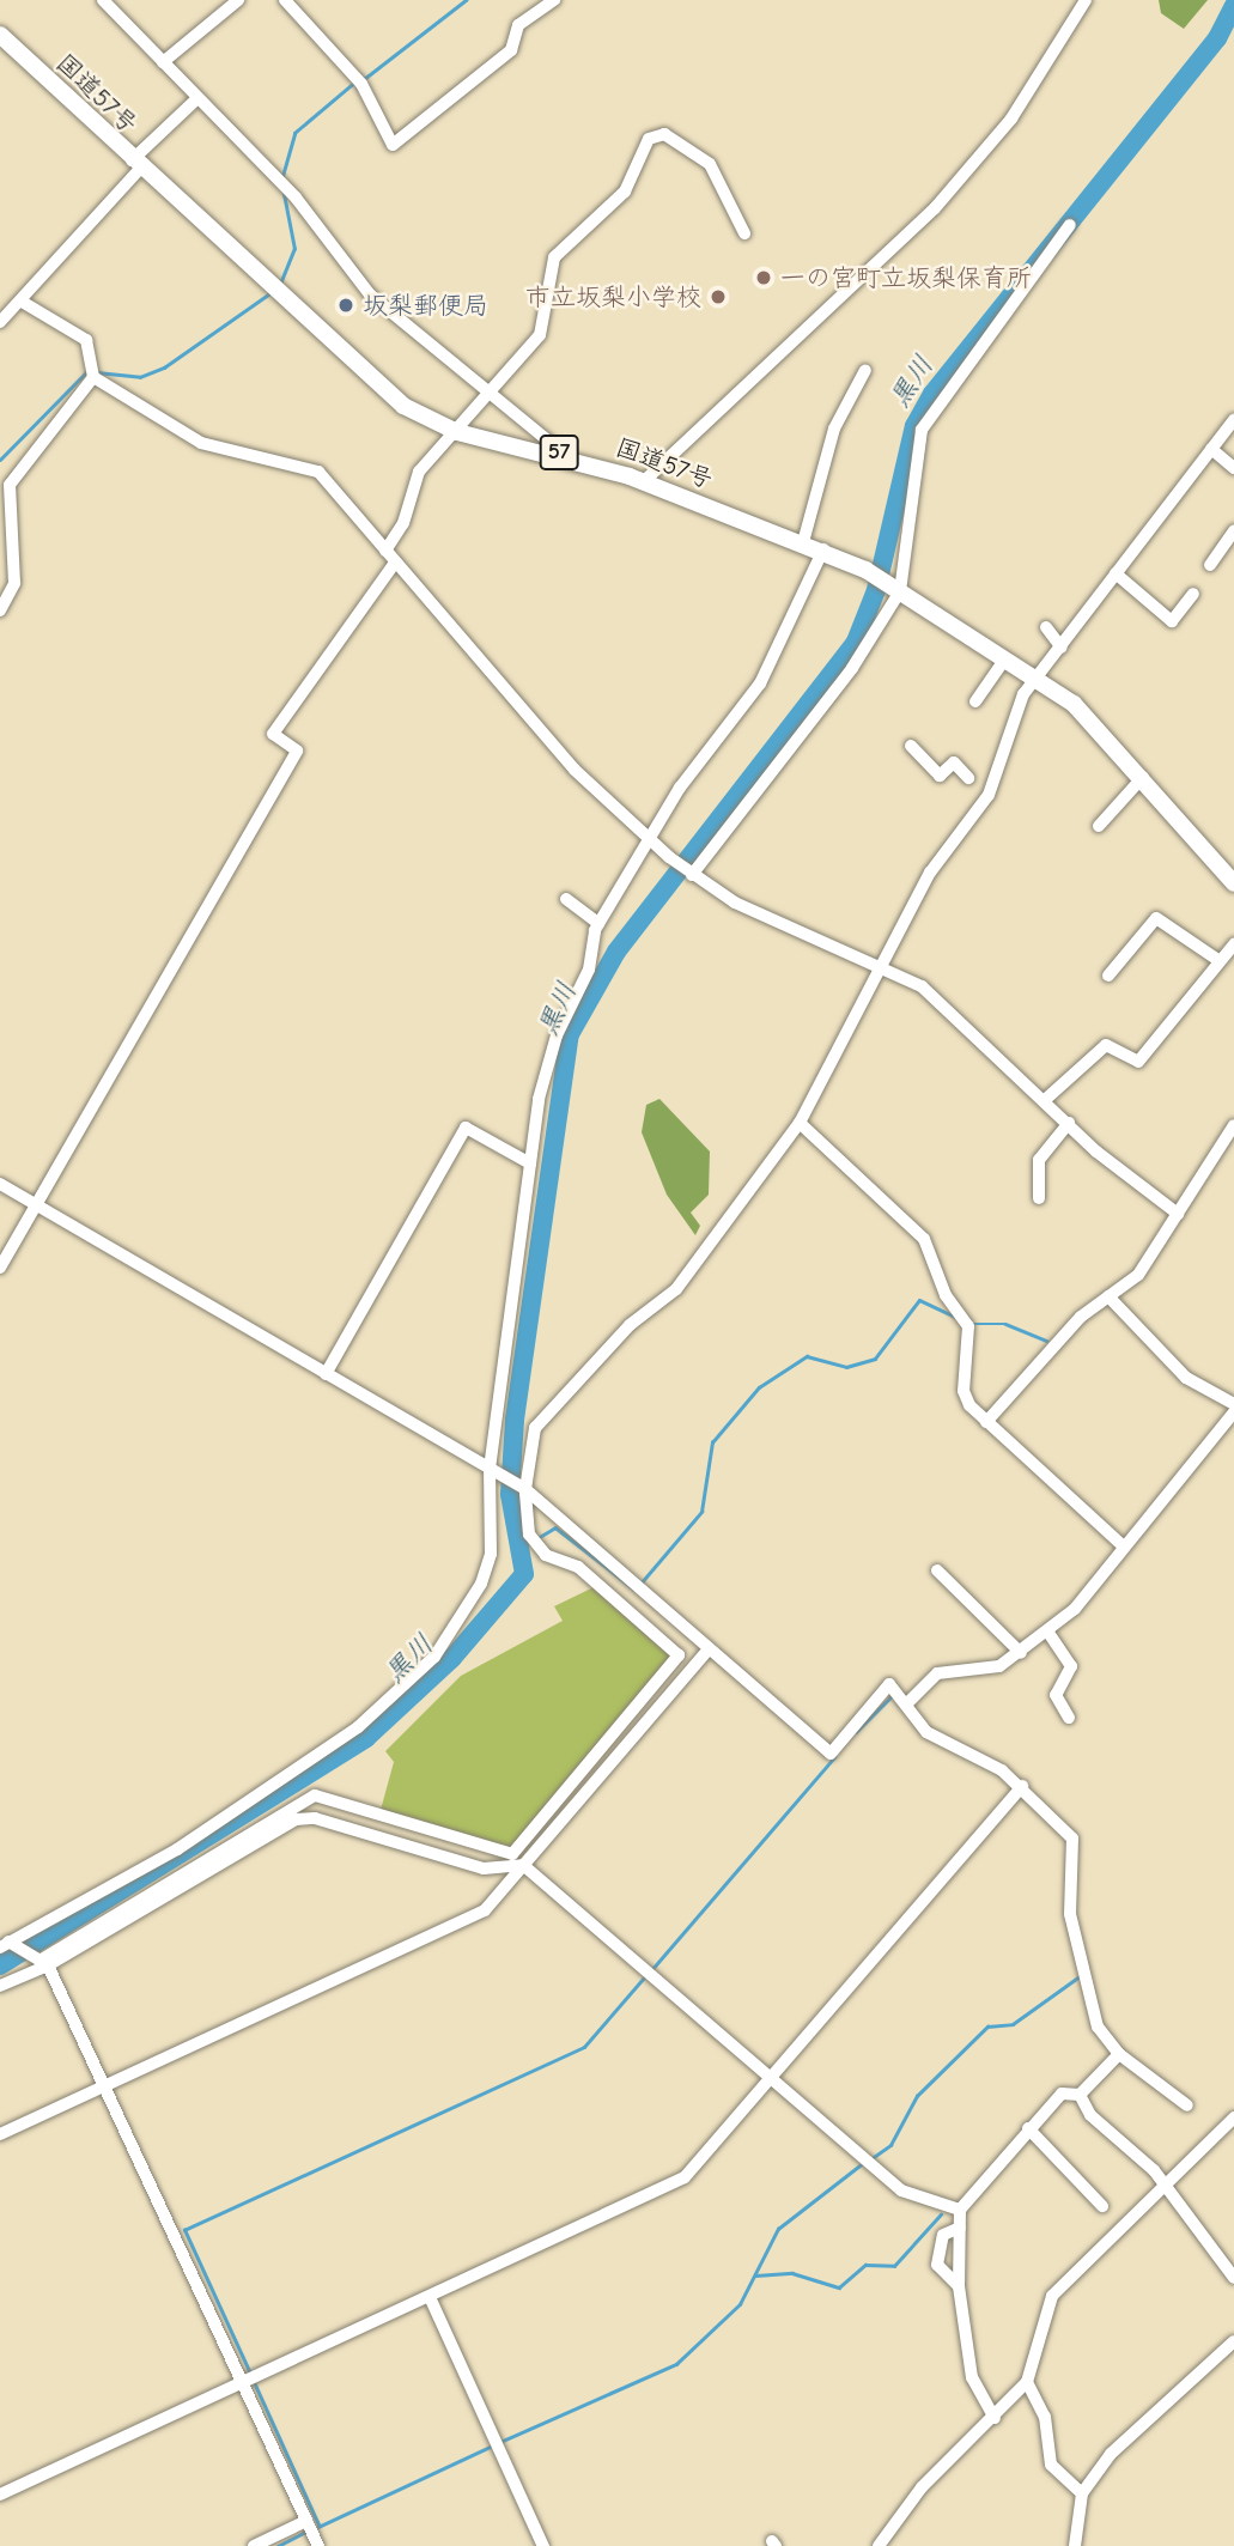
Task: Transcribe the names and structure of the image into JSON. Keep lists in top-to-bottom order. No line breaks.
{"streets":{"highway":["国道57号","57"]},"water":["黒川"],"places":["一の宮町立坂梨保育所","市立坂梨小学校","坂梨郵便局"]}
